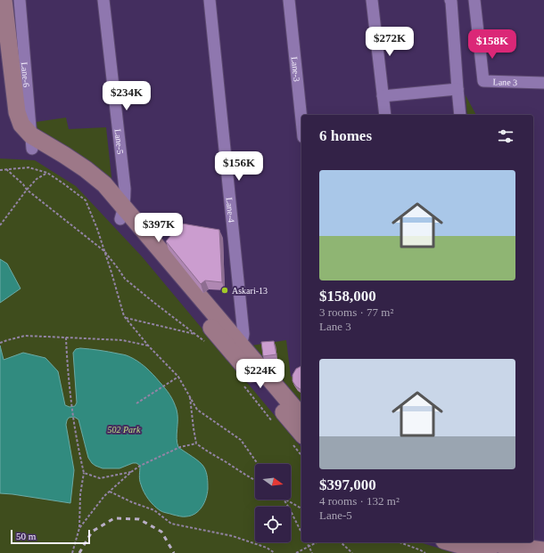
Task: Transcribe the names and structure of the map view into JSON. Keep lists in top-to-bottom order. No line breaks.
{"streets":{"street":["Lane-3","Lane-6","Lane 3","Lane-5","Lane-4"]},"parks":["502 Park"],"places":["Askari-13"],"scale_bar":"50 m","north":"right","page":{"price":["$272K","$158K","$234K","$156K","$397K","$224K"],"heading":"6 homes","list":[{"name":"$158,000","note":"3 rooms · 77 m² · Lane 3"},{"name":"$397,000","note":"4 rooms · 132 m² · Lane-5"}],"scale":"50 m"}}
